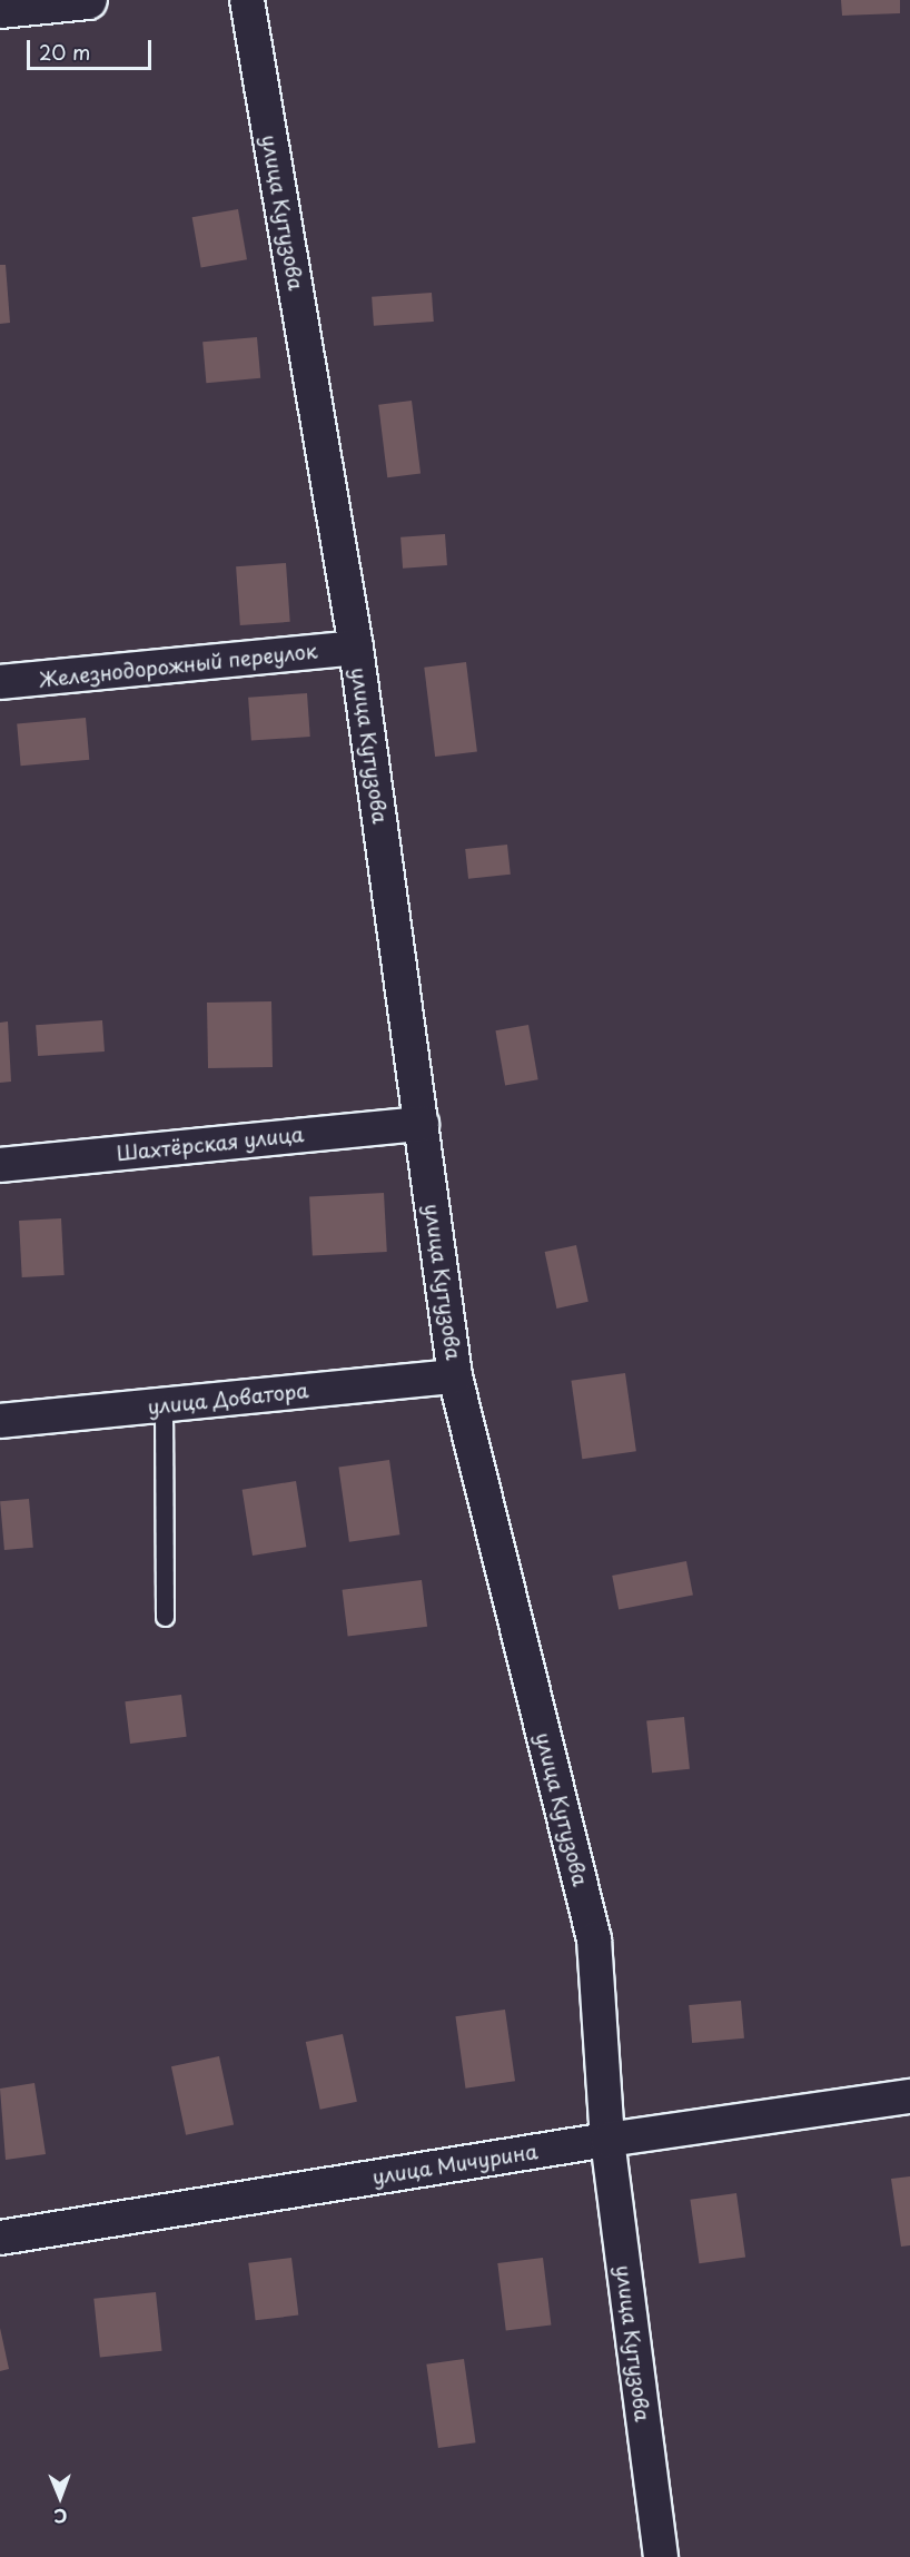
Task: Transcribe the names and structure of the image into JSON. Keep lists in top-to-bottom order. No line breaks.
{"streets":{"street":["улица Кутузова","Железнодорожный переулок","Шахтёрская улица","улица Доватора","улица Мичурина"]},"crossings":[["улица Кутузова","Железнодорожный переулок"],["улица Кутузова","Шахтёрская улица"],["улица Кутузова","улица Доватора"],["улица Кутузова","улица Мичурина"]],"scale_bar":"20 m","north":"bottom"}
